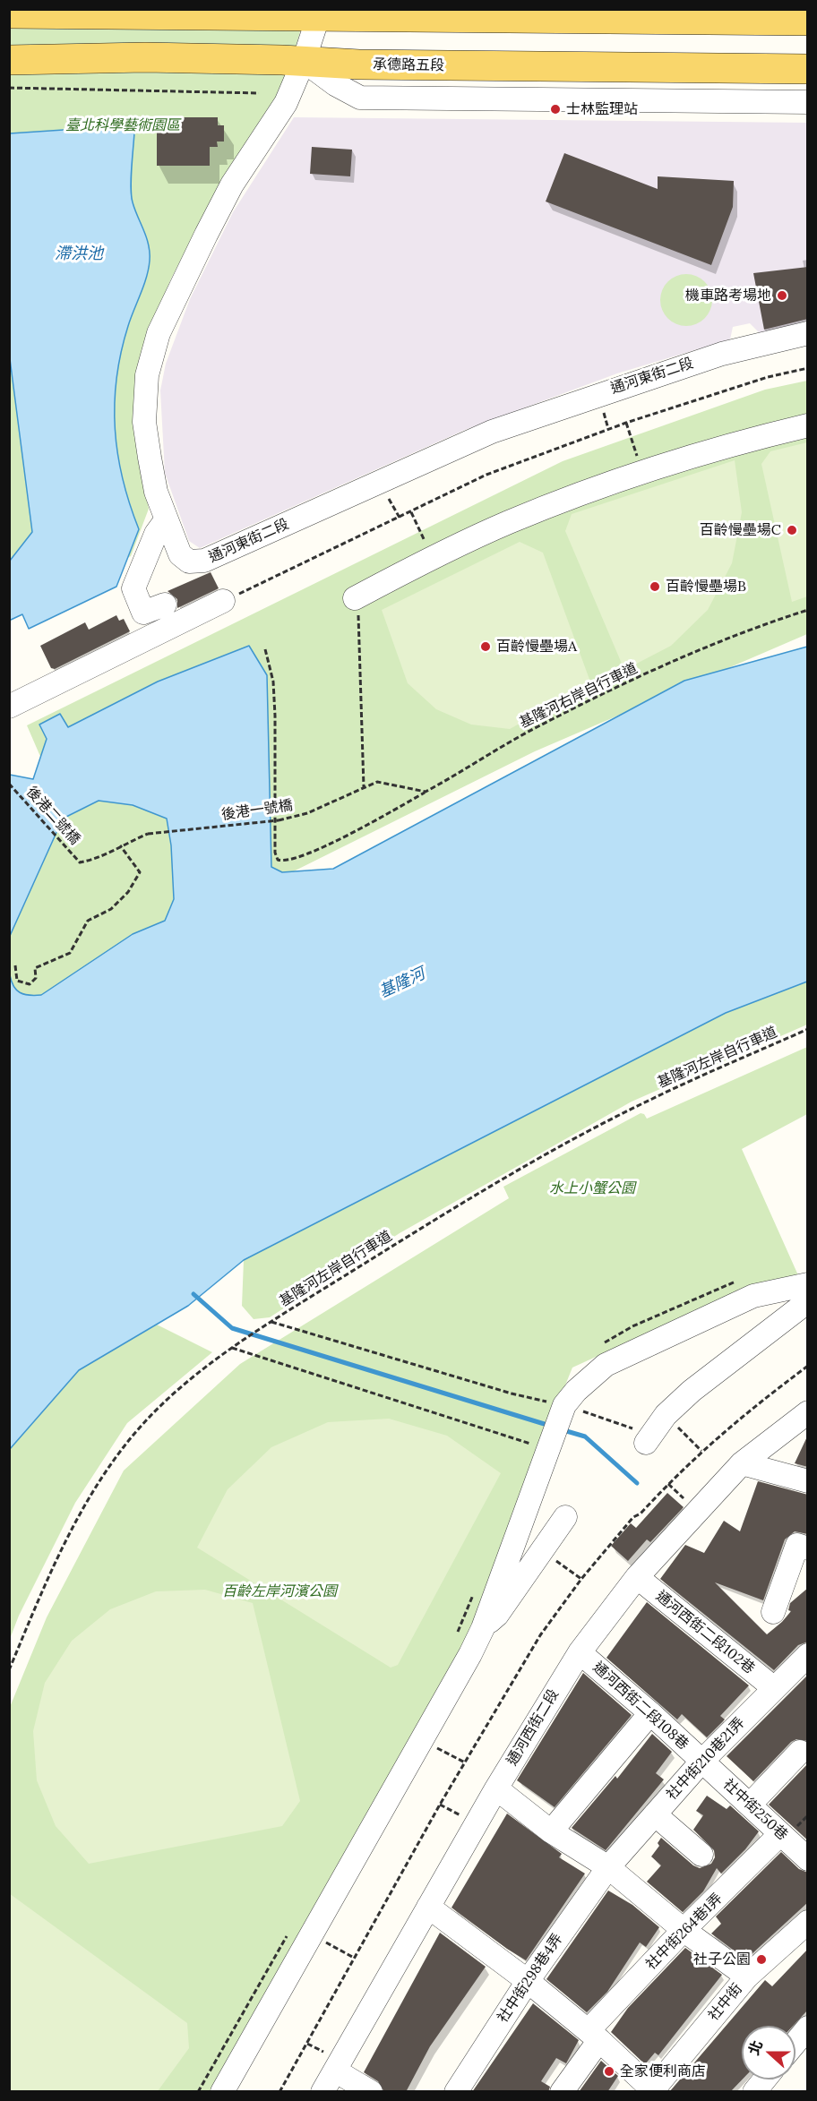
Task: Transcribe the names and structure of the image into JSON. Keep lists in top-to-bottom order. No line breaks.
{"streets":{"main road":["承德路五段"],"street":["通河東街二段","通河西街二段102巷","通河西街二段108巷","通河西街二段","社中街210巷21弄","社中街250巷","社中街264巷1弄","社中街298巷4弄","社中街"],"path":["基隆河右岸自行車道","後港一號橋","後港二號橋","基隆河左岸自行車道"]},"crossings":[["承德路五段","通河東街二段"],["後港一號橋","後港二號橋"],["通河西街二段102巷","通河西街二段"],["通河西街二段102巷","社中街210巷21弄"],["通河西街二段108巷","通河西街二段"],["通河西街二段108巷","社中街210巷21弄"],["通河西街二段108巷","社中街250巷"],["社中街210巷21弄","社中街250巷"],["社中街210巷21弄","社中街298巷4弄"],["社中街250巷","社中街264巷1弄"]],"water":["滯洪池","基隆河"],"parks":["臺北科學藝術園區","水上小蟹公園","百齡左岸河濱公園"],"places":["士林監理站","機車路考場地","百齡慢壘場C","百齡慢壘場B","百齡慢壘場A","社子公園","全家便利商店"],"north":"left"}
